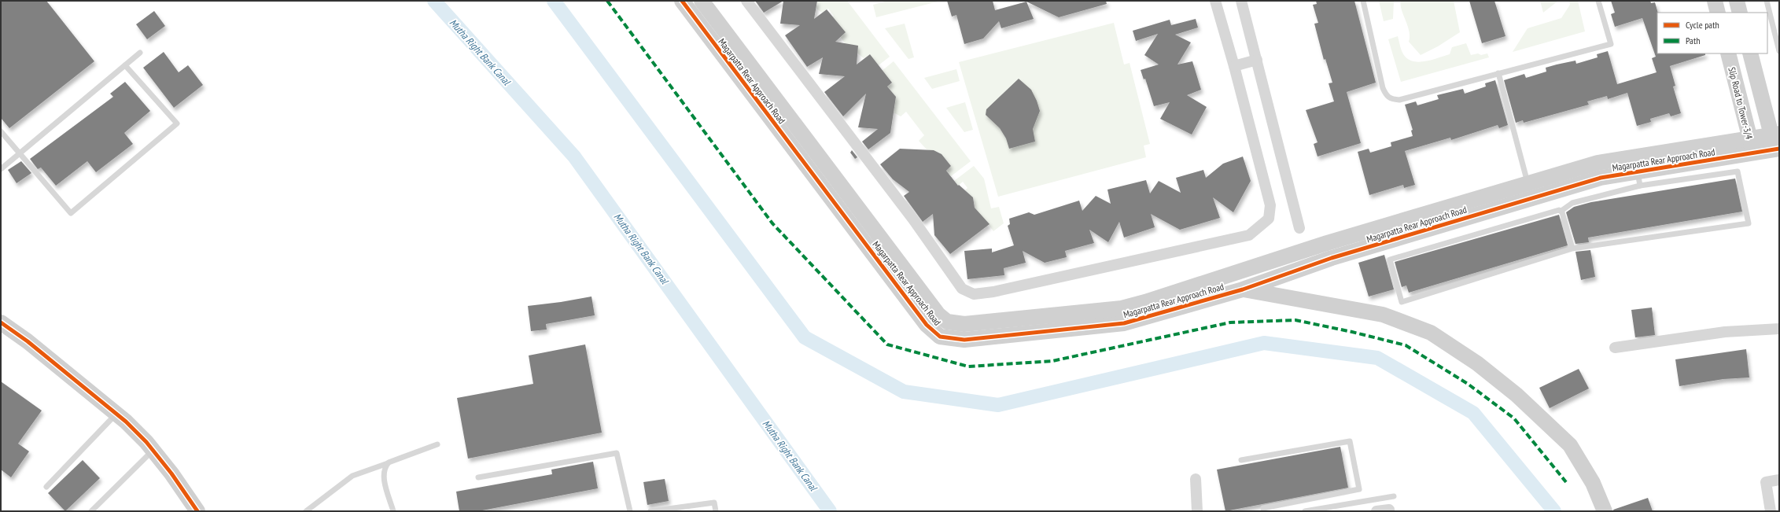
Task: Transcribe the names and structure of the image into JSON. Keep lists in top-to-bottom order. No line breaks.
{"streets":{"street":["Magarpatta Rear Approach Road","Slip Road to Tower-3/4"]},"crossings":[["Magarpatta Rear Approach Road","Slip Road to Tower-3/4"]],"water":["Mutha Right Bank Canal"],"legend":["Cycle path","Path"]}
